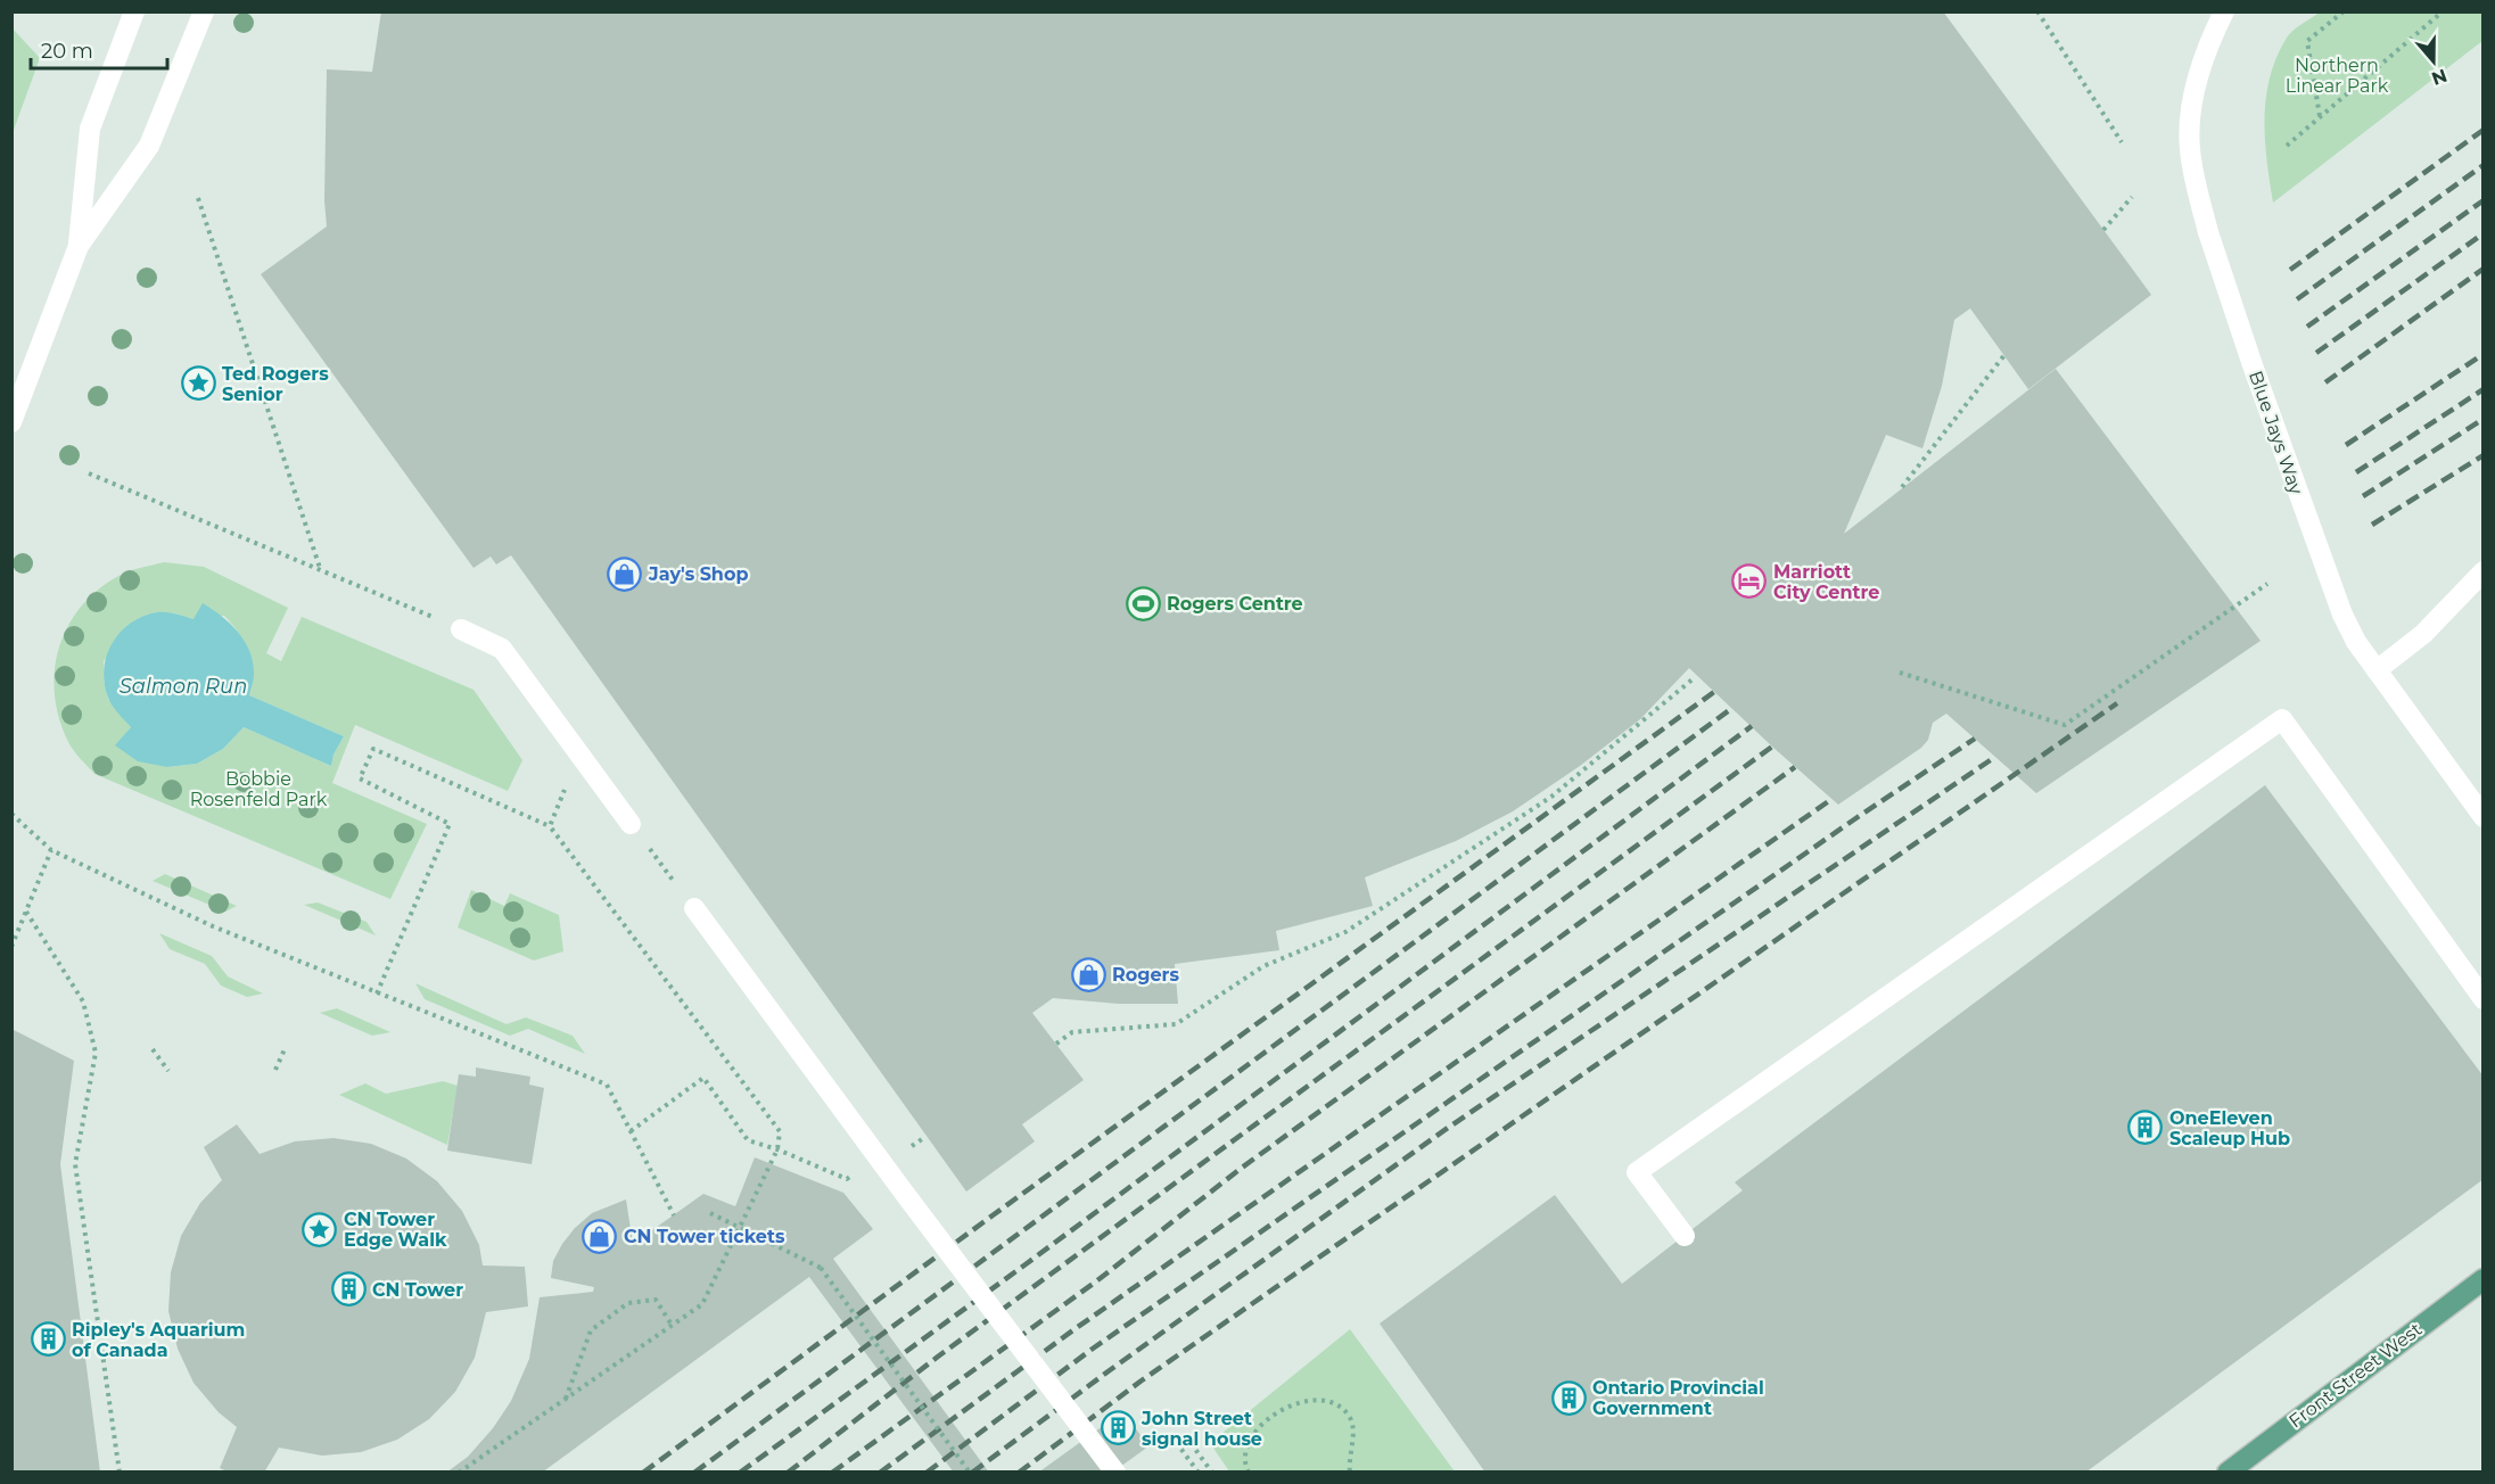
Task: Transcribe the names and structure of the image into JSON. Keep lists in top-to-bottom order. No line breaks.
{"streets":{"main road":["Front Street West"],"street":["Blue Jays Way"]},"water":["Salmon Run"],"parks":["Northern Linear Park","Bobbie Rosenfeld Park"],"places":{"place":["Ted Rogers Senior","CN Tower Edge Walk"],"shop":["Jay's Shop","Rogers","CN Tower tickets"],"hotel":["Marriott City Centre"],"sports":["Rogers Centre"],"building":["OneEleven Scaleup Hub","CN Tower","Ripley's Aquarium of Canada","Ontario Provincial Government","John Street signal house"]},"scale_bar":"20 m","north":"bottom"}
